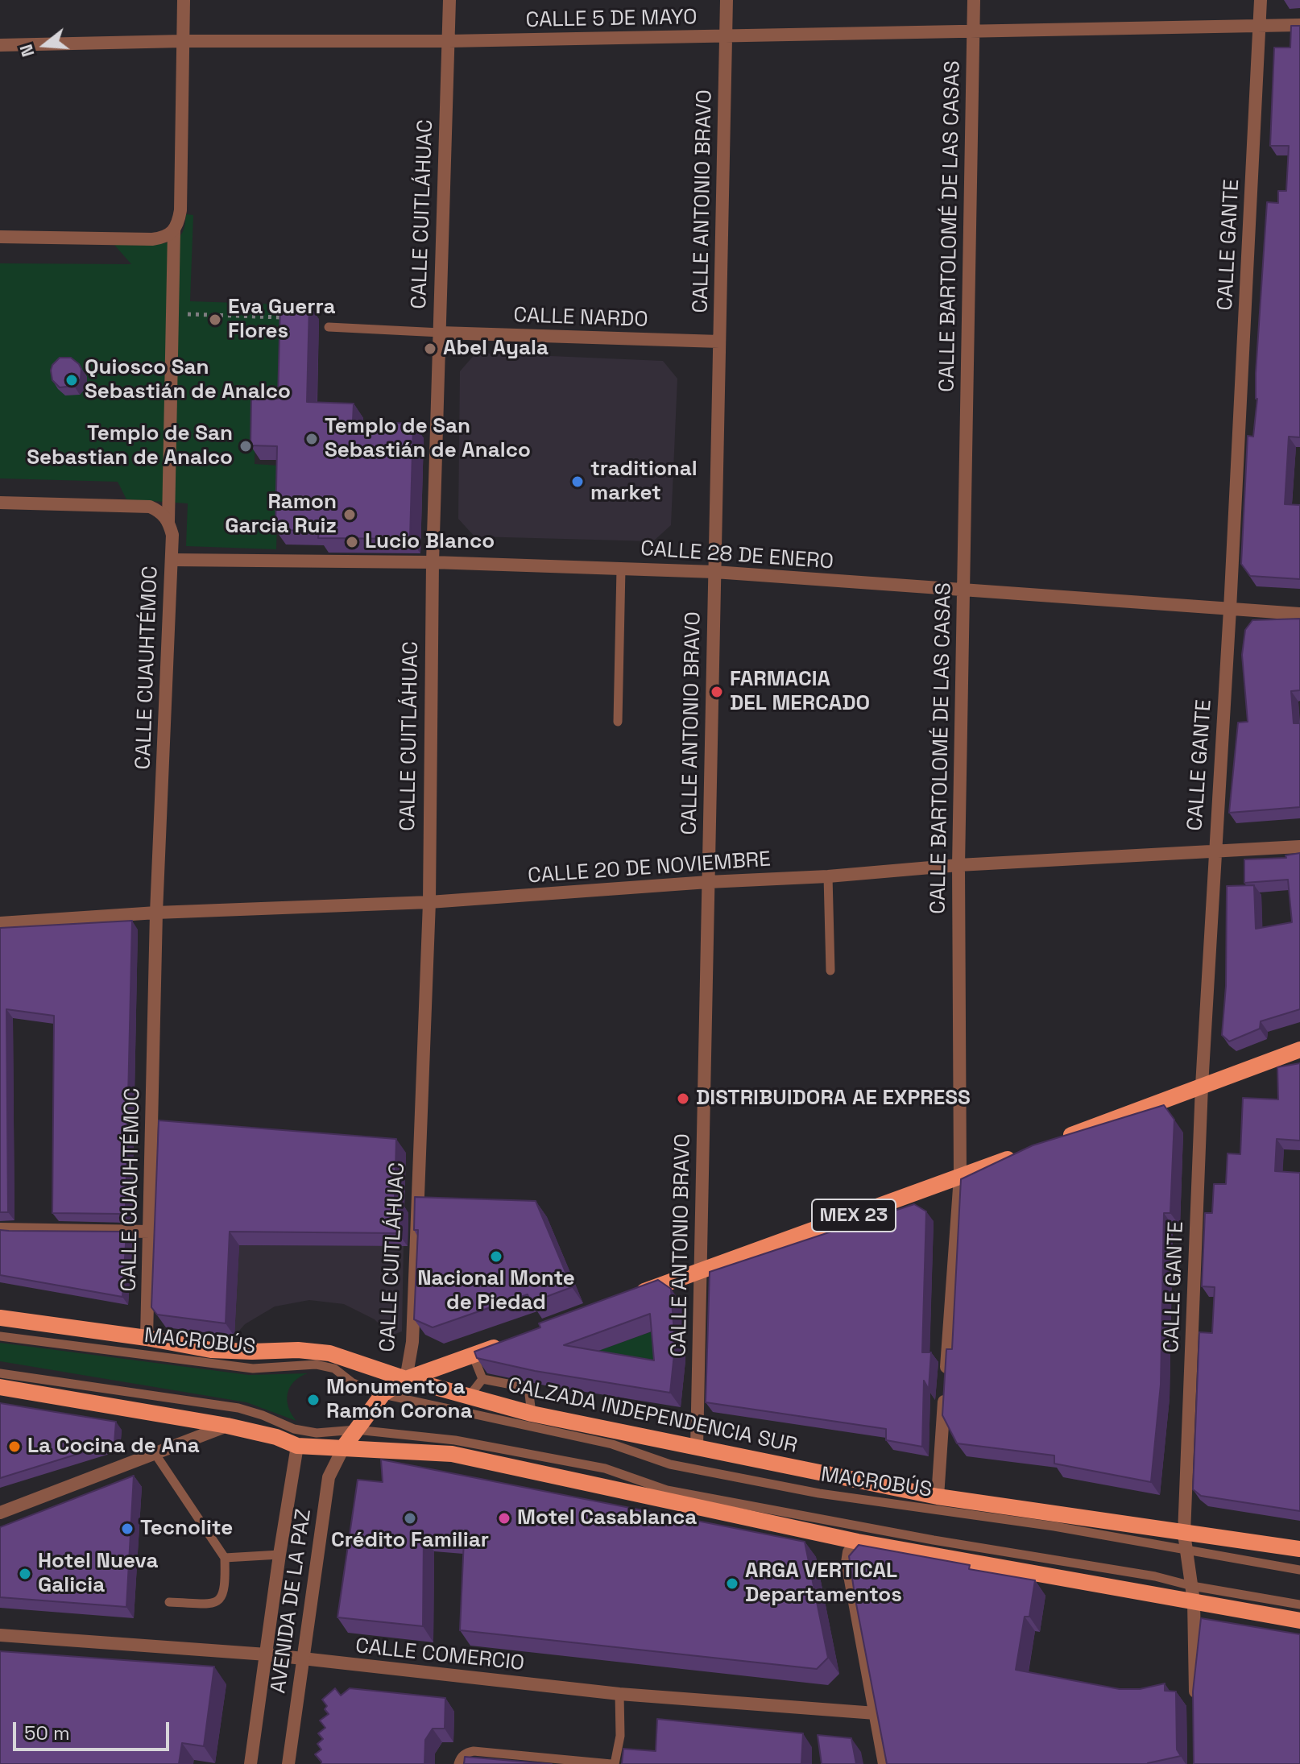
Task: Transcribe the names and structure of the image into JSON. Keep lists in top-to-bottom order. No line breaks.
{"streets":{"main road":["CALLE CUITLÁHUAC","MEX 23","CALZADA INDEPENDENCIA SUR"],"street":["CALLE 5 DE MAYO","CALLE ANTONIO BRAVO","CALLE BARTOLOMÉ DE LAS CASAS","CALLE GANTE","CALLE NARDO","CALLE 28 DE ENERO","CALLE CUAUHTÉMOC","CALLE 20 DE NOVIEMBRE","AVENIDA DE LA PAZ","CALLE COMERCIO"],"lane":["MACROBÚS"]},"crossings":[["CALLE 5 DE MAYO","CALLE ANTONIO BRAVO"],["CALLE 5 DE MAYO","CALLE CUITLÁHUAC"],["CALLE 5 DE MAYO","CALLE BARTOLOMÉ DE LAS CASAS"],["CALLE 5 DE MAYO","CALLE GANTE"],["CALLE 5 DE MAYO","CALLE CUAUHTÉMOC"],["CALLE ANTONIO BRAVO","CALLE NARDO"],["CALLE ANTONIO BRAVO","CALLE 28 DE ENERO"],["CALLE ANTONIO BRAVO","CALLE 20 DE NOVIEMBRE"],["CALLE ANTONIO BRAVO","MEX 23"],["CALLE ANTONIO BRAVO","CALZADA INDEPENDENCIA SUR"],["CALLE CUITLÁHUAC","CALLE NARDO"],["CALLE CUITLÁHUAC","CALLE 28 DE ENERO"],["CALLE CUITLÁHUAC","CALLE 20 DE NOVIEMBRE"],["CALLE CUITLÁHUAC","MACROBÚS"],["CALLE CUITLÁHUAC","CALZADA INDEPENDENCIA SUR"],["CALLE CUITLÁHUAC","AVENIDA DE LA PAZ"],["CALLE BARTOLOMÉ DE LAS CASAS","CALLE 28 DE ENERO"],["CALLE BARTOLOMÉ DE LAS CASAS","CALLE 20 DE NOVIEMBRE"],["CALLE BARTOLOMÉ DE LAS CASAS","MEX 23"],["CALLE BARTOLOMÉ DE LAS CASAS","CALZADA INDEPENDENCIA SUR"],["CALLE GANTE","CALLE 28 DE ENERO"],["CALLE GANTE","CALLE 20 DE NOVIEMBRE"],["CALLE GANTE","MACROBÚS"],["CALLE GANTE","CALZADA INDEPENDENCIA SUR"],["CALLE 28 DE ENERO","CALLE CUAUHTÉMOC"],["CALLE CUAUHTÉMOC","CALLE 20 DE NOVIEMBRE"],["CALLE CUAUHTÉMOC","CALZADA INDEPENDENCIA SUR"],["AVENIDA DE LA PAZ","CALLE COMERCIO"]],"places":["Eva Guerra Flores","Abel Ayala","Quiosco San Sebastián de Analco","Templo de San Sebastián de Analco","Templo de San Sebastian de Analco","traditional market","Ramon Garcia Ruiz","Lucio Blanco","FARMACIA DEL MERCADO","DISTRIBUIDORA AE EXPRESS","Nacional Monte de Piedad","Monumento a Ramón Corona","La Cocina de Ana","Crédito Familiar","Motel Casablanca","Tecnolite","Hotel Nueva Galicia","ARGA VERTICAL Departamentos"],"scale_bar":"50 m","north":"left"}
